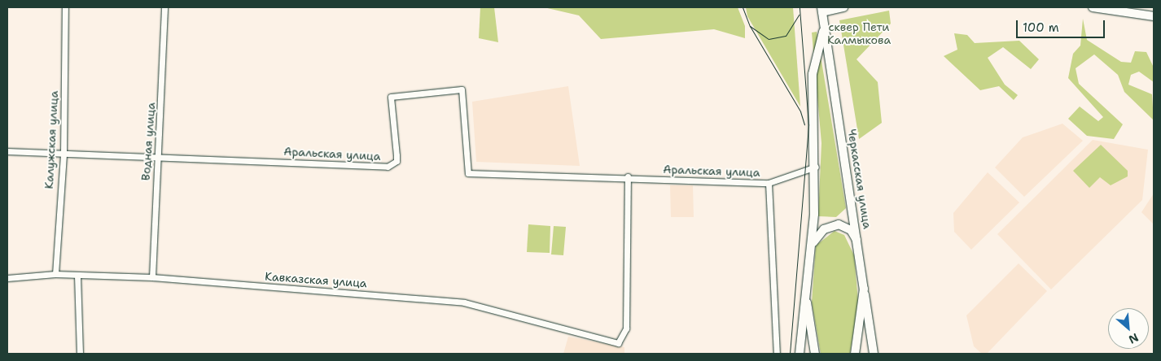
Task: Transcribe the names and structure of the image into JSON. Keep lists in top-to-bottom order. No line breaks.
{"streets":{"main road":["Черкасская улица"],"street":["Калужская улица","Водная улица","Аральская улица","Кавказская улица"]},"crossings":[["Калужская улица","Аральская улица"],["Калужская улица","Кавказская улица"],["Водная улица","Аральская улица"],["Водная улица","Кавказская улица"],["Аральская улица","Кавказская улица"]],"parks":["сквер Пети Калмыкова"],"scale_bar":"100 m","north":"bottom right"}
